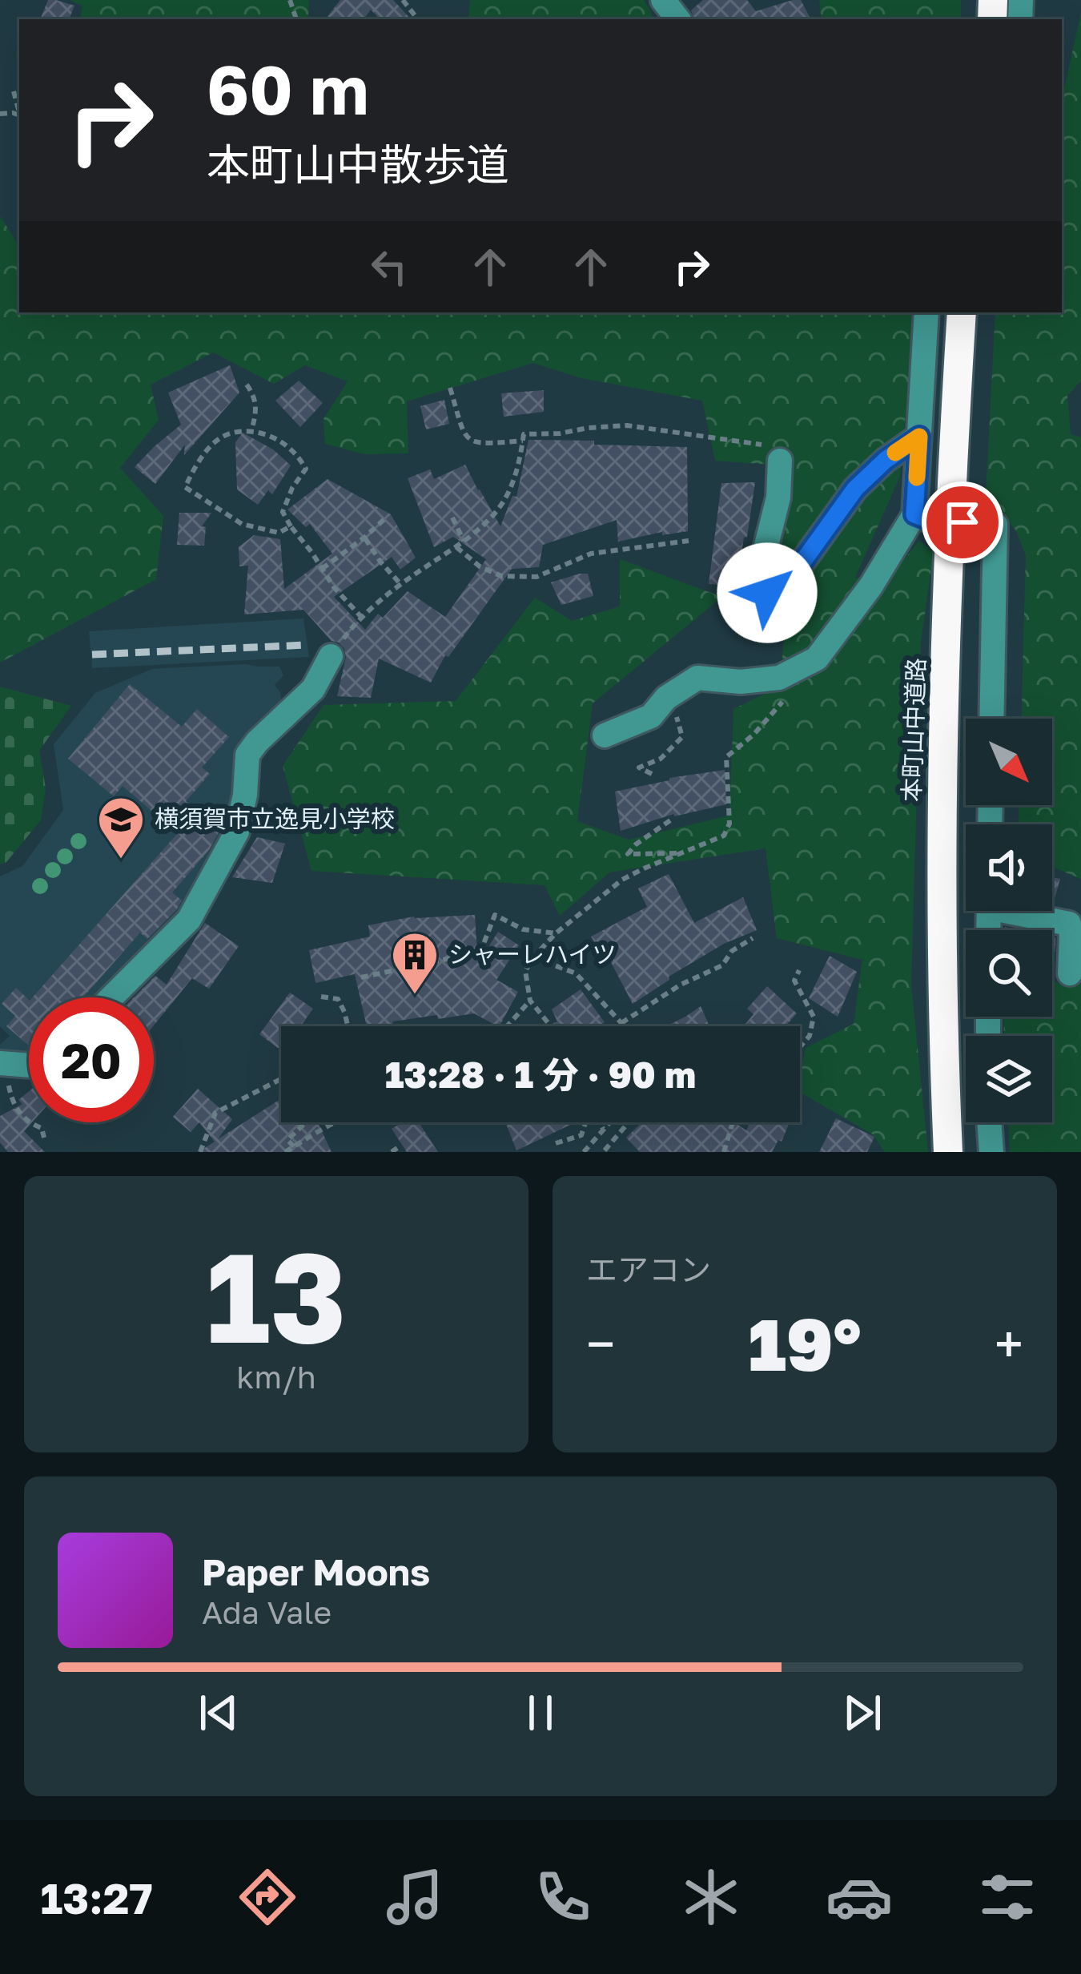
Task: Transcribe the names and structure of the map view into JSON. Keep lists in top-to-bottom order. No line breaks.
{"streets":{"highway":["本町山中道路"]},"places":{"school or university":["横須賀市立逸見小学校"],"building":["シャーレハイツ"]},"north":"bottom right","page":{"turn":["60 m","本町山中散歩道"],"limit":"20","trip":"13:28 · 1 分 · 90 m","tile":[["13","km/h"],"エアコン"],"heat":["−","19°","+"],"song":["Paper Moons","Ada Vale"],"tabs":"13:27"}}
